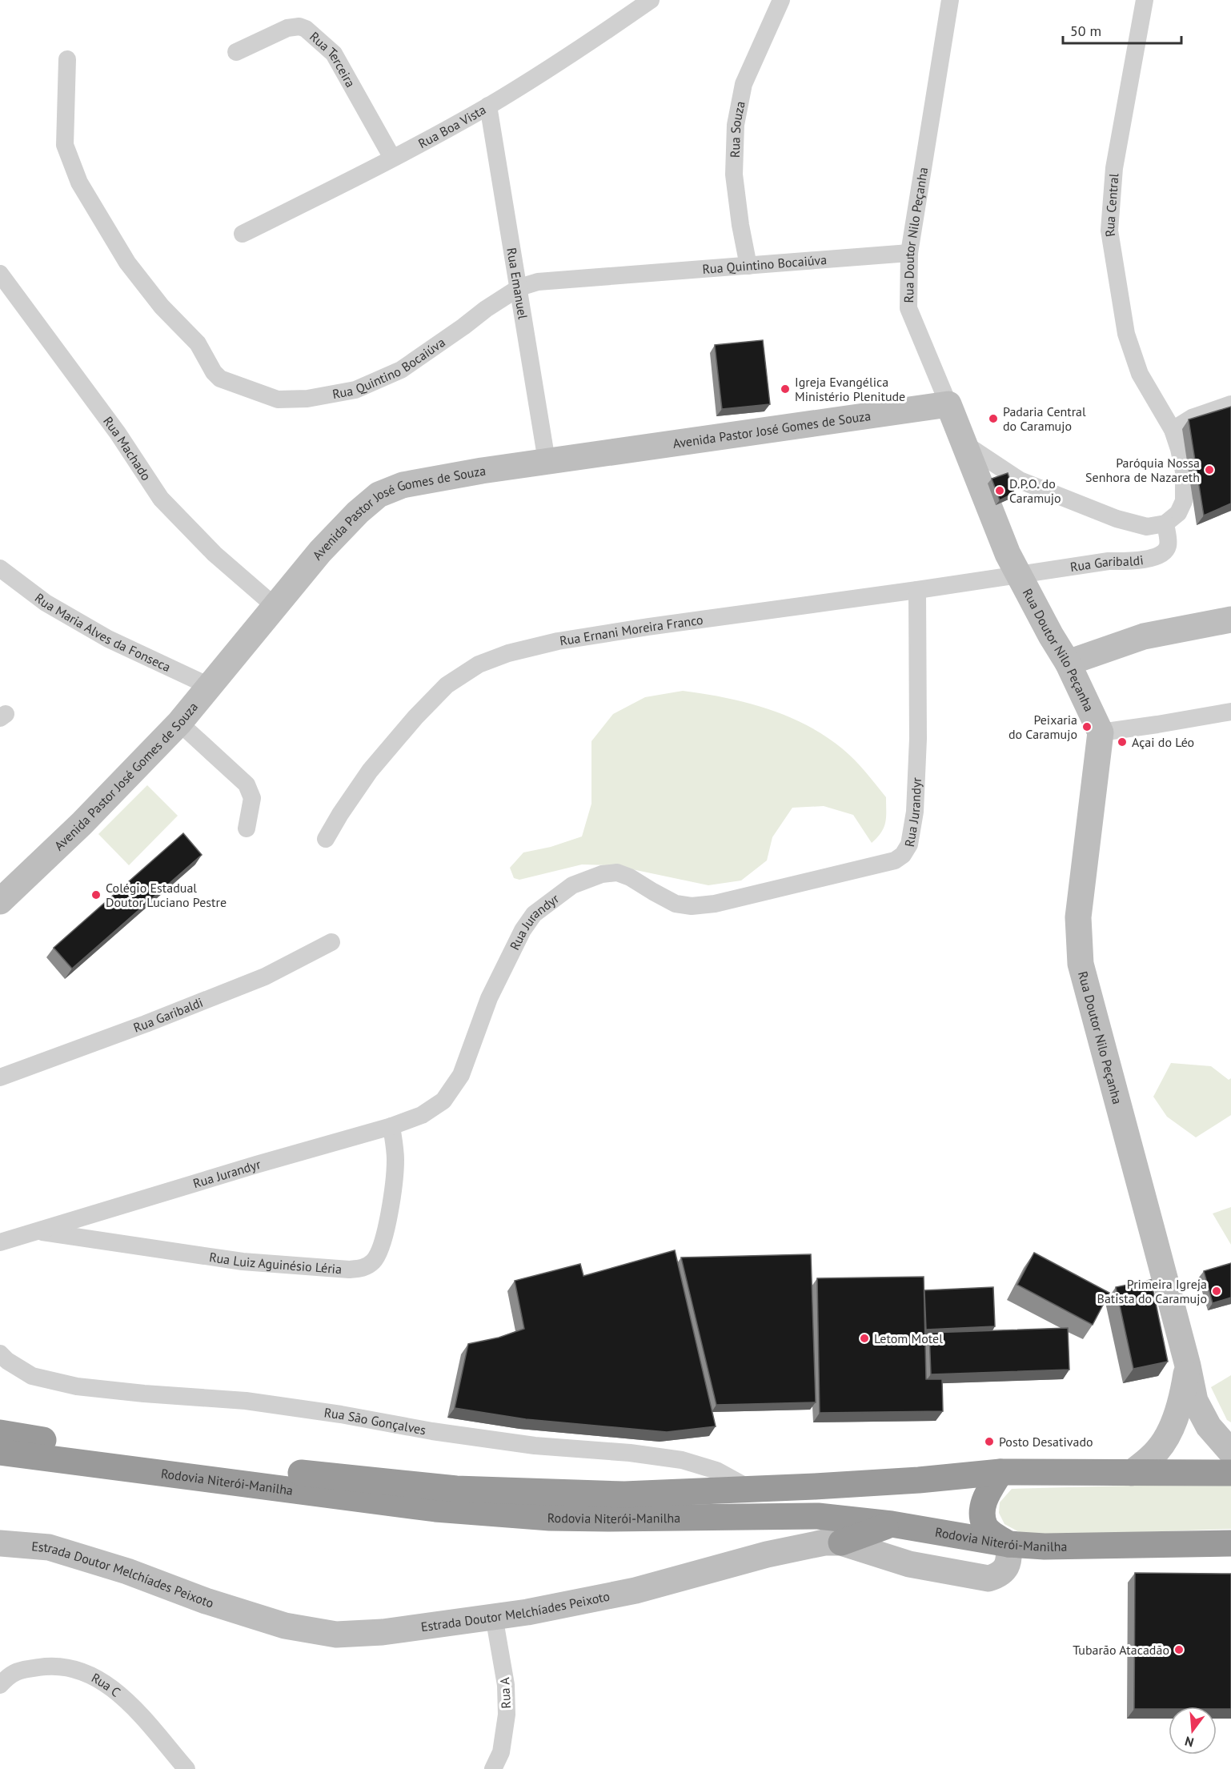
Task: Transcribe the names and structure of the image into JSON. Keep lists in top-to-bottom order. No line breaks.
{"streets":{"highway":["Rodovia Niterói-Manilha"],"street":["Rua Terceira","Rua Boa Vista","Rua Souza","Rua Central","Rua Doutor Nilo Peçanha","Rua Quintino Bocaiúva","Rua Emanuel","Avenida Pastor José Gomes de Souza","Rua Machado","Rua Garibaldi","Rua Maria Alves da Fonseca","Rua Ernani Moreira Franco","Rua Jurandyr","Rua Luiz Aguinésio Léria","Rua São Gonçalves","Estrada Doutor Melchíades Peixoto","Rua C","Rua A"]},"crossings":[["Rua Terceira","Rua Boa Vista"],["Rua Boa Vista","Rua Emanuel"],["Rua Souza","Rua Quintino Bocaiúva"],["Rua Central","Rua Garibaldi"],["Rua Doutor Nilo Peçanha","Rua Quintino Bocaiúva"],["Rua Doutor Nilo Peçanha","Avenida Pastor José Gomes de Souza"],["Rua Doutor Nilo Peçanha","Rua Garibaldi"],["Rua Doutor Nilo Peçanha","Rua Ernani Moreira Franco"],["Rua Doutor Nilo Peçanha","Rodovia Niterói-Manilha"],["Rua Quintino Bocaiúva","Rua Emanuel"],["Rua Emanuel","Avenida Pastor José Gomes de Souza"],["Avenida Pastor José Gomes de Souza","Rua Machado"],["Avenida Pastor José Gomes de Souza","Rua Maria Alves da Fonseca"],["Rua Garibaldi","Rua Ernani Moreira Franco"],["Rua Ernani Moreira Franco","Rua Jurandyr"],["Rua Jurandyr","Rua Luiz Aguinésio Léria"],["Rua São Gonçalves","Rodovia Niterói-Manilha"],["Rodovia Niterói-Manilha","Estrada Doutor Melchíades Peixoto"],["Estrada Doutor Melchíades Peixoto","Rua A"]],"places":["Igreja Evangélica Ministério Plenitude","Padaria Central do Caramujo","Paróquia Nossa Senhora de Nazareth","D.P.O. do Caramujo","Peixaria do Caramujo","Açai do Léo","Colégio Estadual Doutor Luciano Pestre","Primeira Igreja Batista do Caramujo","Letom Motel","Posto Desativado","Tubarão Atacadão"],"scale_bar":"50 m","north":"bottom"}
